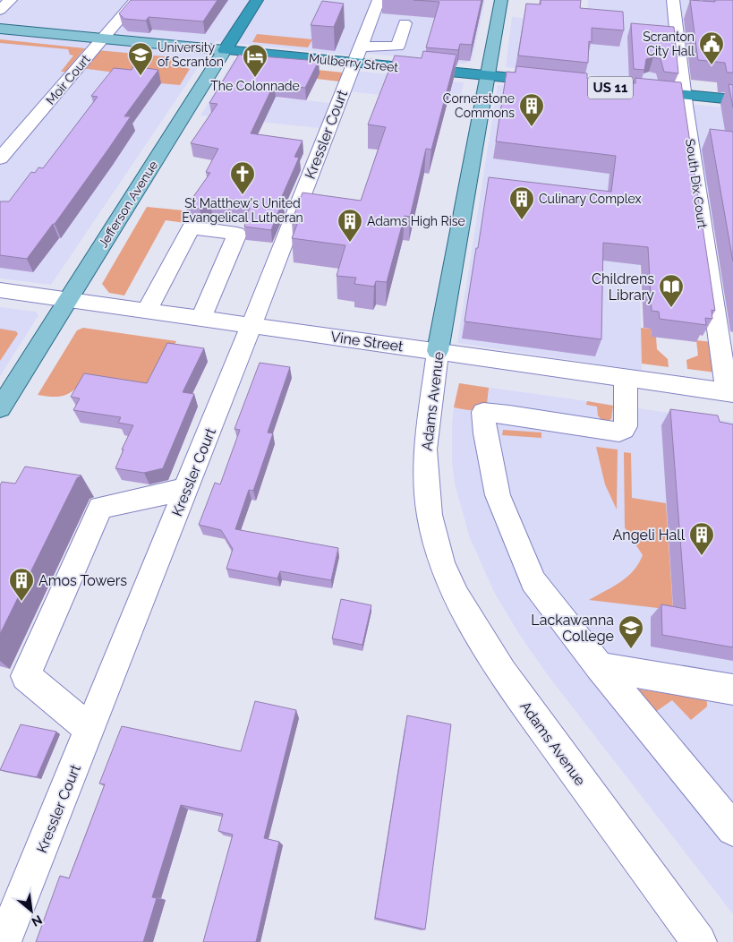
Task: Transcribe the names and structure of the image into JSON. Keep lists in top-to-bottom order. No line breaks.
{"streets":{"highway":["Mulberry Street","US 11","Jefferson Avenue"],"main road":["Adams Avenue"],"street":["Moir Court","Kressler Court","South Dix Court","Vine Street"]},"crossings":[["Mulberry Street","Moir Court"],["Mulberry Street","Kressler Court"],["Mulberry Street","Jefferson Avenue"],["Mulberry Street","Adams Avenue"],["US 11","South Dix Court"],["Kressler Court","Vine Street"],["South Dix Court","Vine Street"],["Jefferson Avenue","Vine Street"],["Vine Street","Adams Avenue"]],"places":{"public building":["Scranton City Hall"],"school or university":["University of Scranton","Lackawanna College"],"hotel":["The Colonnade"],"building":["Cornerstone Commons","Culinary Complex","Adams High Rise","Angeli Hall","Amos Towers"],"church":["St Matthew's United Evangelical Lutheran"],"library":["Childrens Library"]},"north":"bottom right"}
